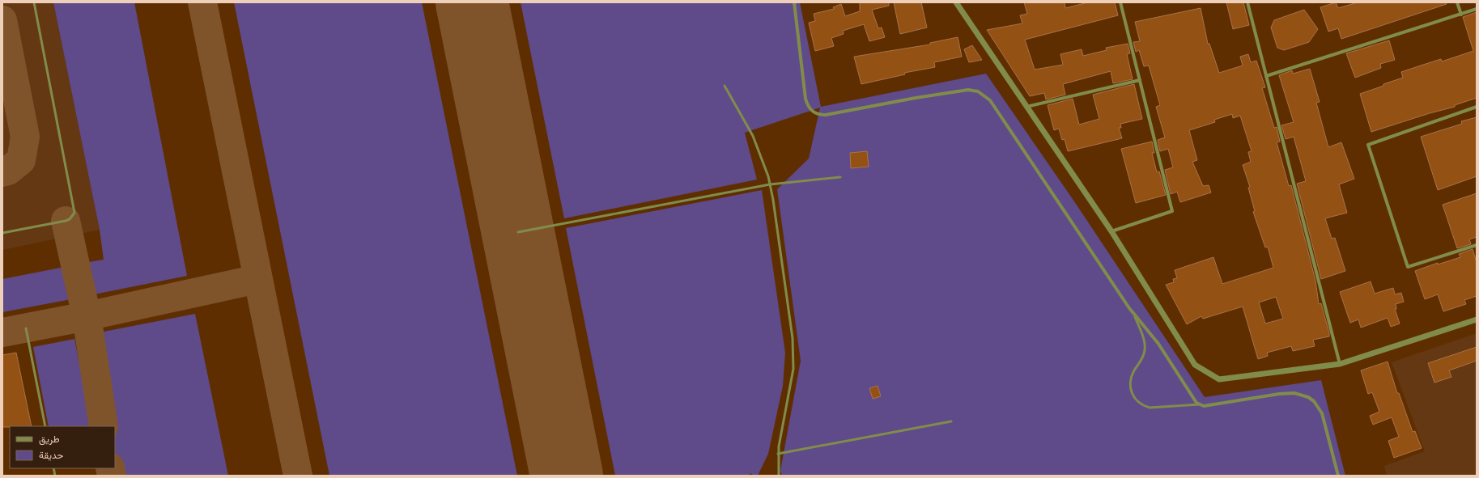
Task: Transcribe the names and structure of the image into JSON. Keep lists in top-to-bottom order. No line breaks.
{"legend":["طريق","حديقة"]}
